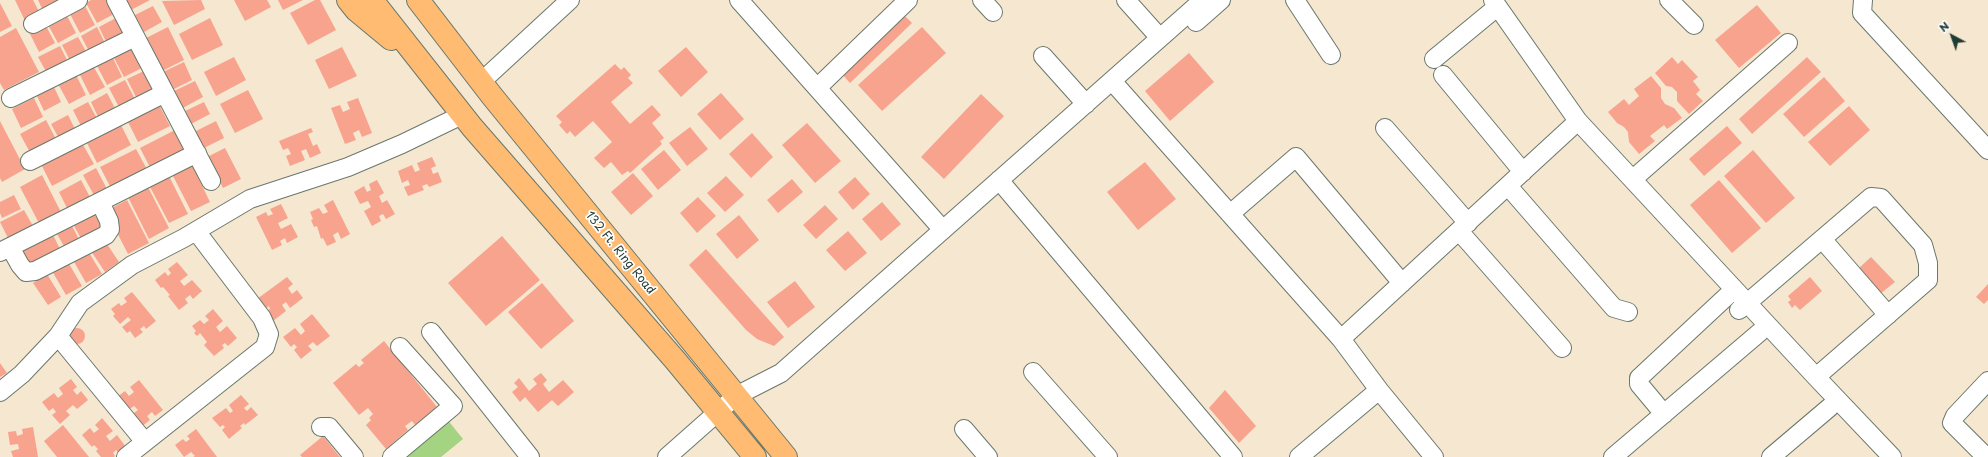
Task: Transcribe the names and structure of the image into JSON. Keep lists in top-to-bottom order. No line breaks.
{"streets":{"main road":["132 Ft. Ring Road"]},"north":"top left"}
